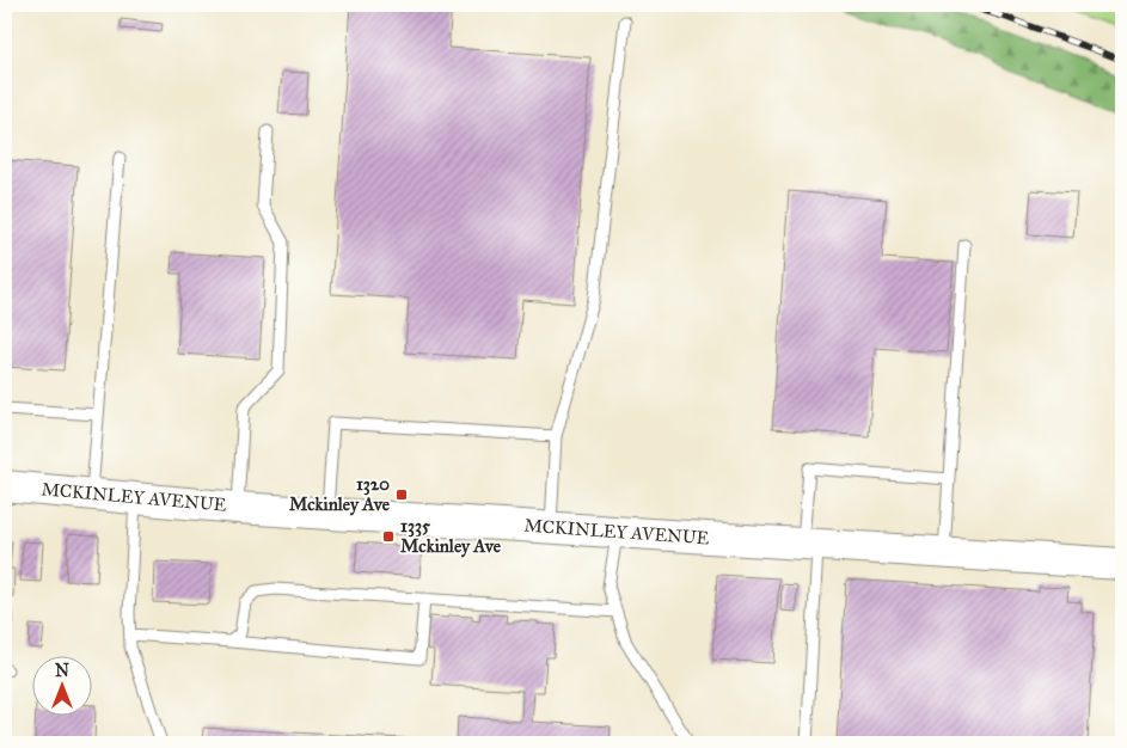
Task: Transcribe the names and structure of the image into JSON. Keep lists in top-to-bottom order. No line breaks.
{"streets":{"main road":["MCKINLEY AVENUE"]},"places":{"transit":["1320 Mckinley Ave","1335 Mckinley Ave"]},"north":"top"}
